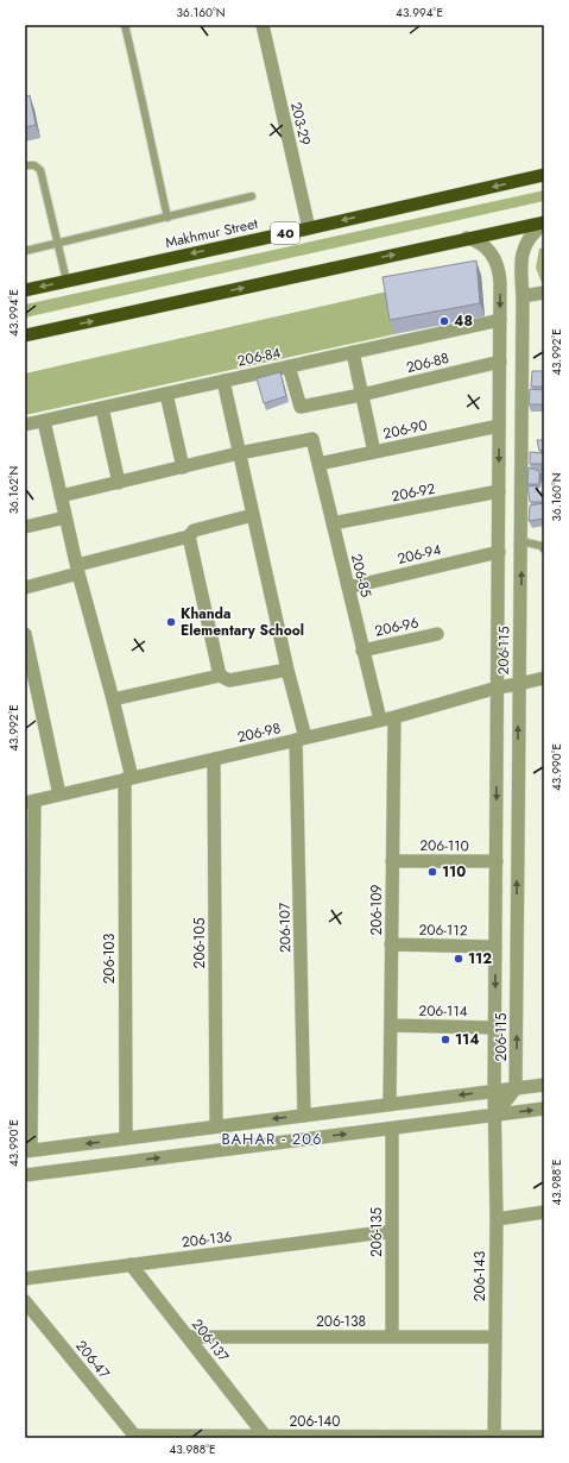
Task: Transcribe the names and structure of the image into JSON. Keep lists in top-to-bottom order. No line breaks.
{"streets":{"highway":["Makhmur Street","40"],"street":["203-29","206-84","206-88","206-90","206-92","206-94","206-85","206-96","206-115","206-98","206-110","206-109","206-107","206-112","206-105","206-103","206-114","206-135","206-136","206-143","206-138","206-137","206-47","206-140"]},"crossings":[["203-29","Makhmur Street"],["206-84","206-88"],["206-84","206-115"],["206-84","206-107"],["206-84","206-103"],["206-88","206-115"],["206-90","206-85"],["206-90","206-115"],["206-92","206-85"],["206-92","206-115"],["206-94","206-85"],["206-94","206-115"],["206-85","206-96"],["206-85","206-98"],["206-85","206-107"],["206-115","206-98"],["206-115","206-110"],["206-115","206-112"],["206-115","206-114"],["206-115","206-143"],["206-98","206-109"],["206-98","206-107"],["206-98","206-105"],["206-98","206-103"],["206-110","206-109"],["206-109","206-112"],["206-109","206-114"],["206-135","206-136"],["206-135","206-138"],["206-136","206-137"],["206-143","206-138"],["206-143","206-140"],["206-138","206-137"],["206-137","206-140"],["206-47","206-140"]],"districts":["BAHAR - 206"],"places":["48","Khanda Elementary School","110","112","114"],"coordinates":["36.160°N","43.994°E","43.992°E","36.162°N","43.990°E","43.988°E"]}
